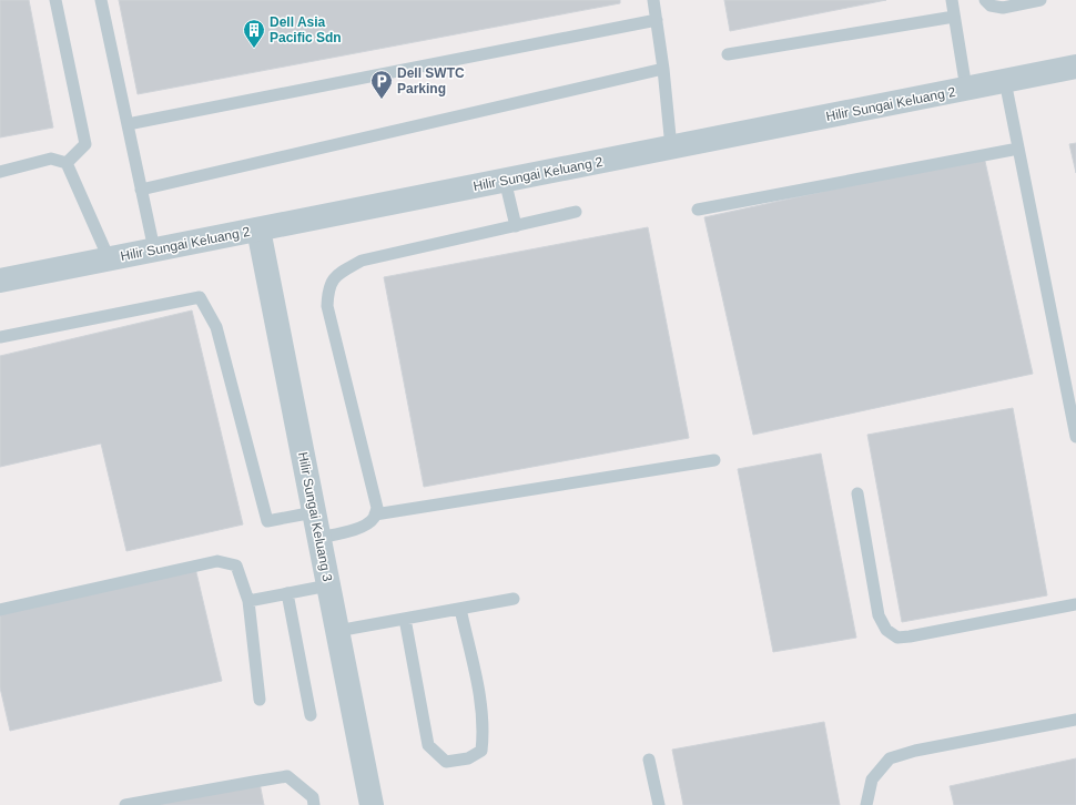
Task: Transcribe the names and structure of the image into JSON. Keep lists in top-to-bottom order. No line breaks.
{"streets":{"street":["Hilir Sungai Keluang 2","Hilir Sungai Keluang 3"]},"crossings":[["Hilir Sungai Keluang 2","Hilir Sungai Keluang 3"]],"places":{"building":["Dell Asia Pacific Sdn"],"parking":["Dell SWTC Parking"]}}
